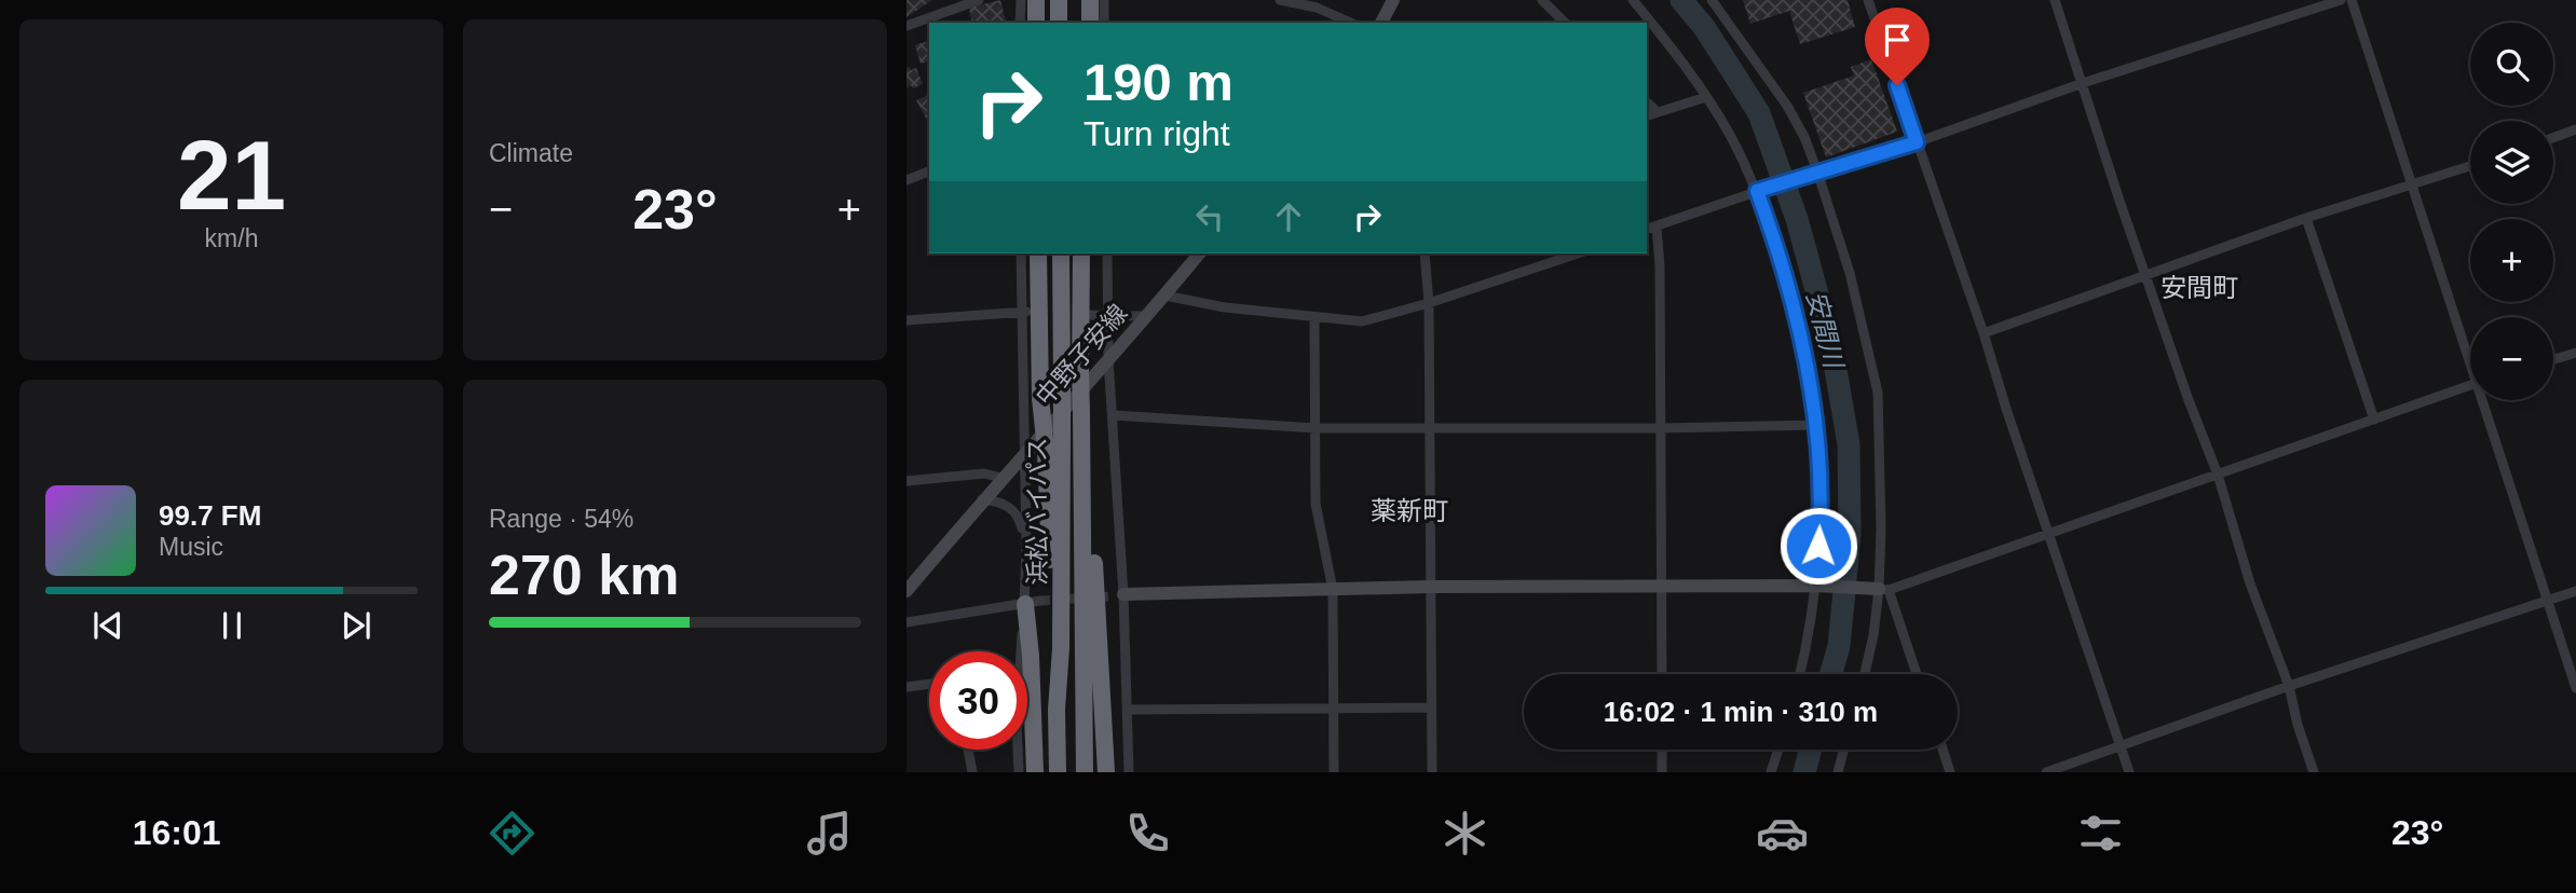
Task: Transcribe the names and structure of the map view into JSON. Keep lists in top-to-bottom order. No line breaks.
{"streets":{"highway":["浜松バイパス"],"street":["中野子安線"]},"districts":["安間町","薬新町"],"water":["安間川"],"page":{"tile":[["21","km/h"],"Climate",["Range · 54%","270 km"]],"map_buttons":["+","−"],"turn":["190 m","Turn right"],"heat":["−","23°","+"],"song":["99.7 FM","Music"],"limit":"30","trip":"16:02 · 1 min · 310 m","tabs":["16:01","23°"]}}
